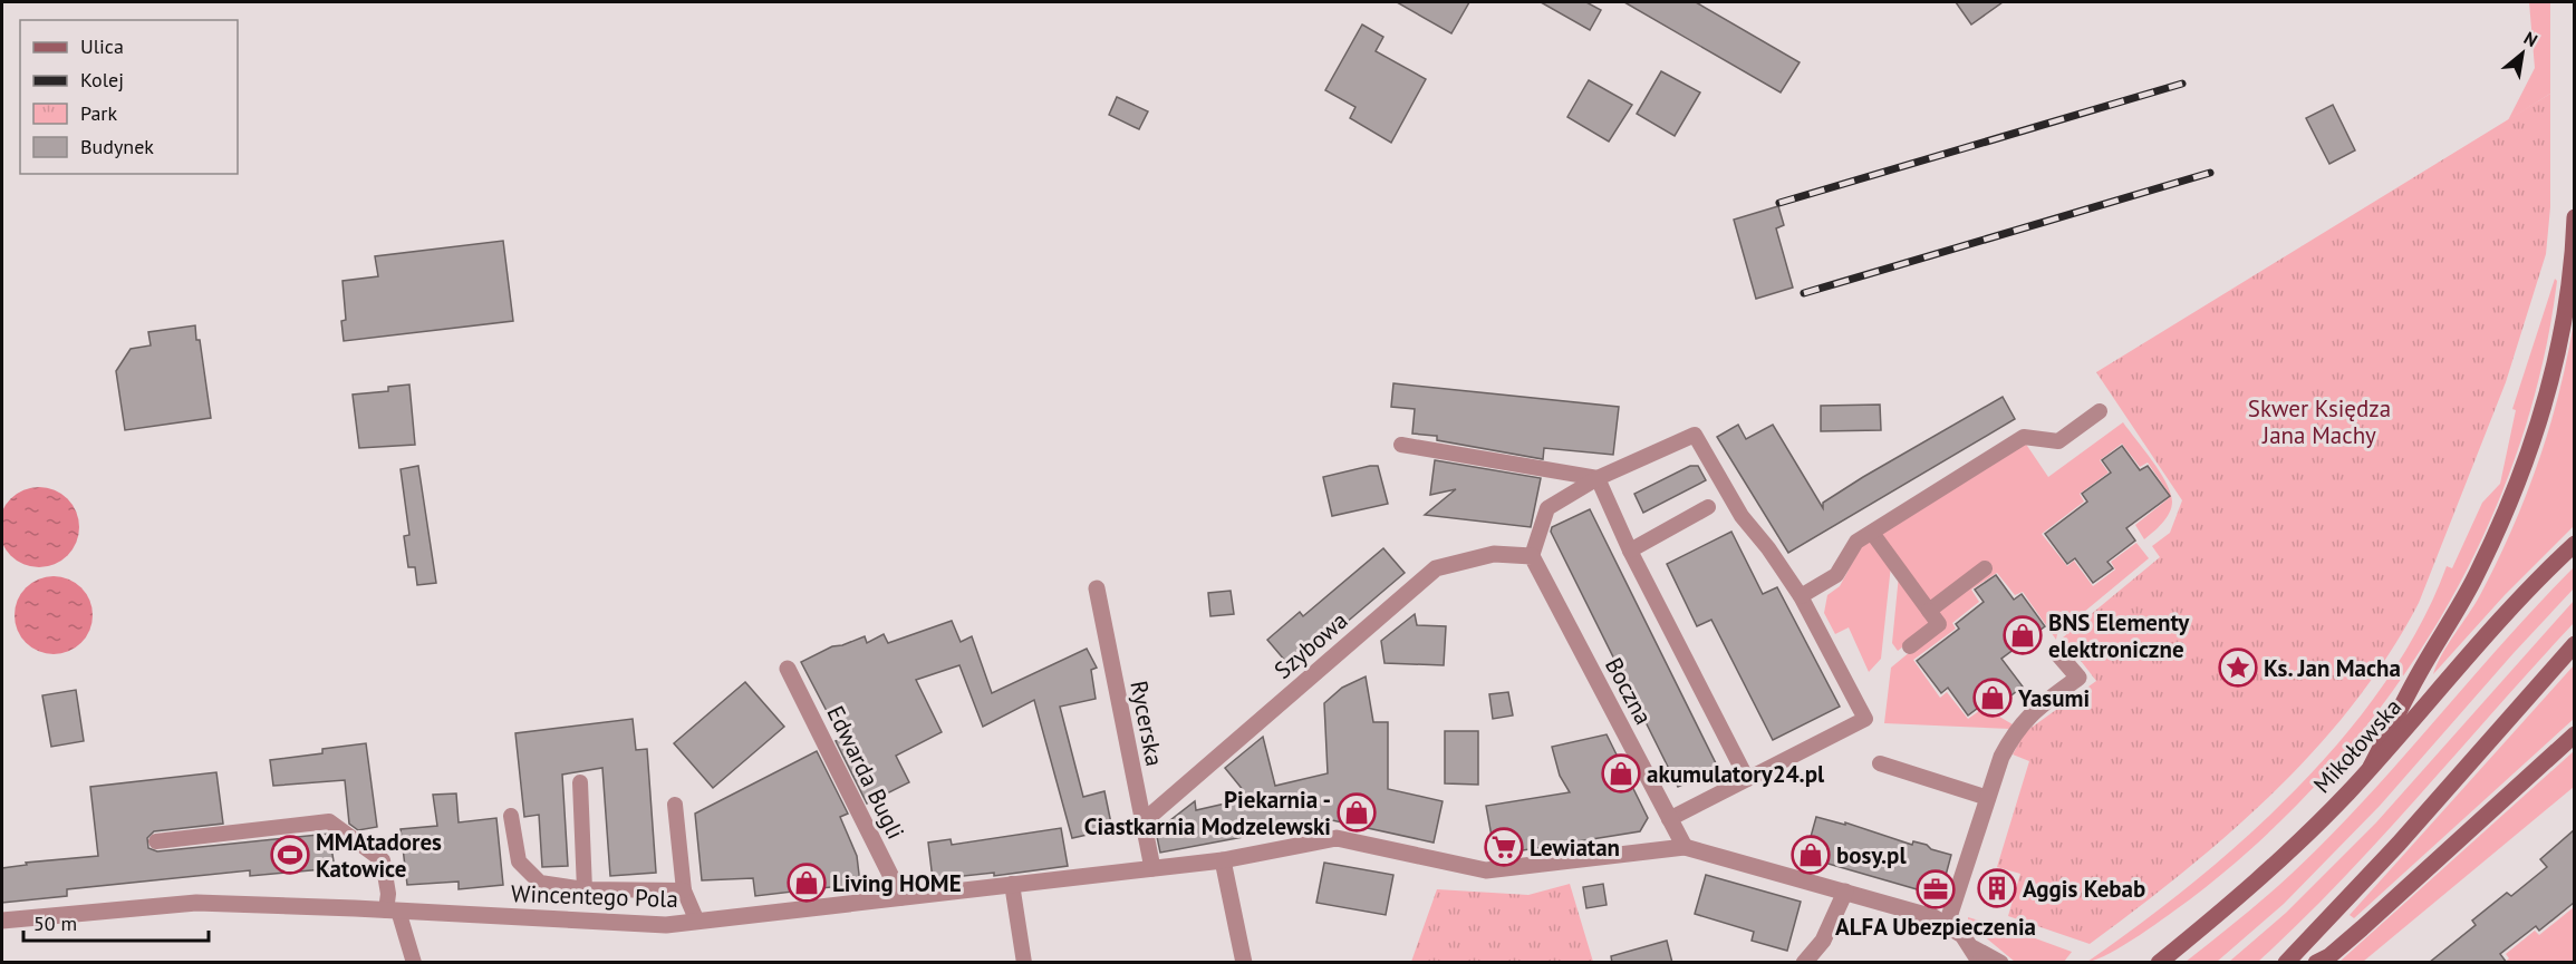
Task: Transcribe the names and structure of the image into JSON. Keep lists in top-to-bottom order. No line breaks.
{"streets":{"main road":["Mikołowska"],"street":["Szybowa","Boczna","Rycerska","Edwarda Bugli","Wincentego Pola"]},"crossings":[["Szybowa","Boczna"],["Szybowa","Rycerska"],["Boczna","Wincentego Pola"],["Rycerska","Wincentego Pola"],["Edwarda Bugli","Wincentego Pola"]],"parks":["Skwer Księdza Jana Machy"],"places":{"shop":["BNS Elementy elektroniczne","Yasumi","akumulatory24.pl","Piekarnia - Ciastkarnia Modzelewski","bosy.pl","Living HOME"],"place":["Ks. Jan Macha"],"supermarket":["Lewiatan"],"sports":["MMAtadores Katowice"],"building":["Aggis Kebab"],"office":["ALFA Ubezpieczenia"]},"legend":["Ulica","Kolej","Park","Budynek"],"scale_bar":"50 m","north":"top right"}
